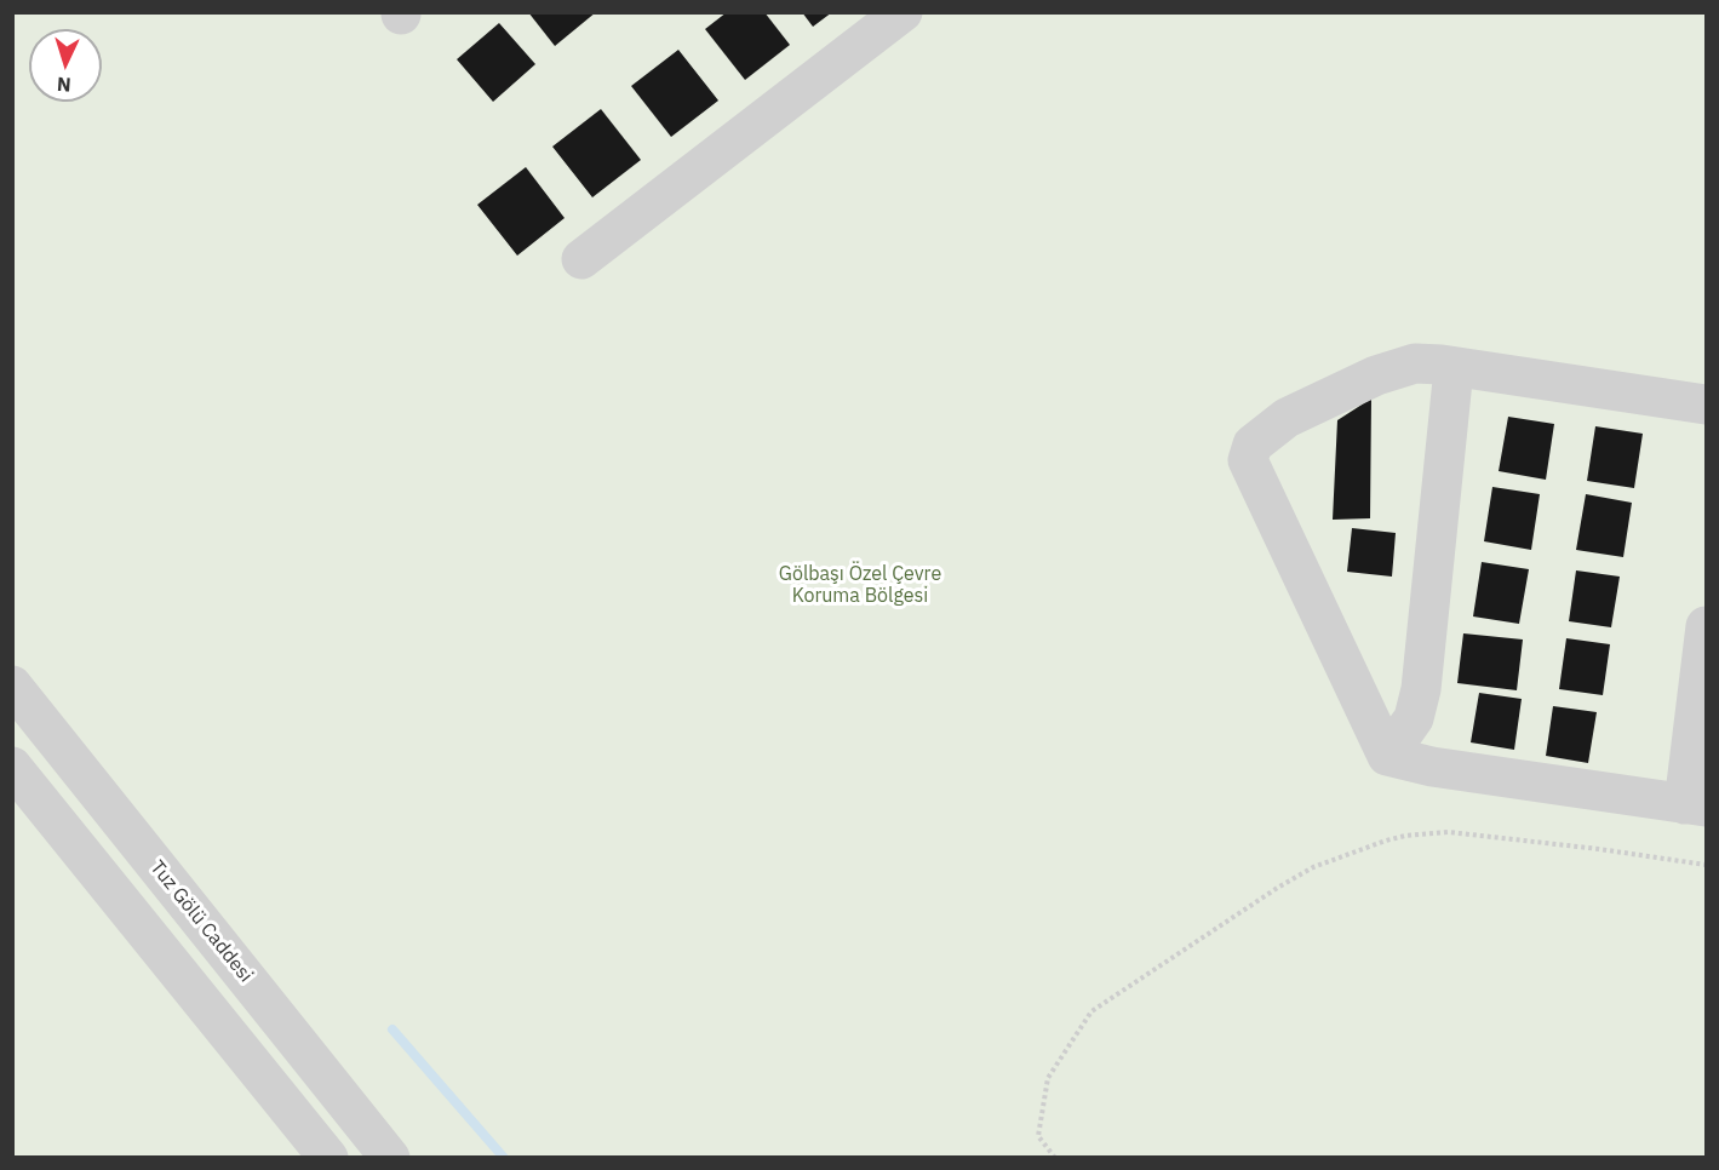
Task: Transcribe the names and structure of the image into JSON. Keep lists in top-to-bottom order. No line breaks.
{"streets":{"street":["Tuz Gölü Caddesi"]},"parks":["Gölbaşı Özel Çevre Koruma Bölgesi"],"north":"bottom"}
